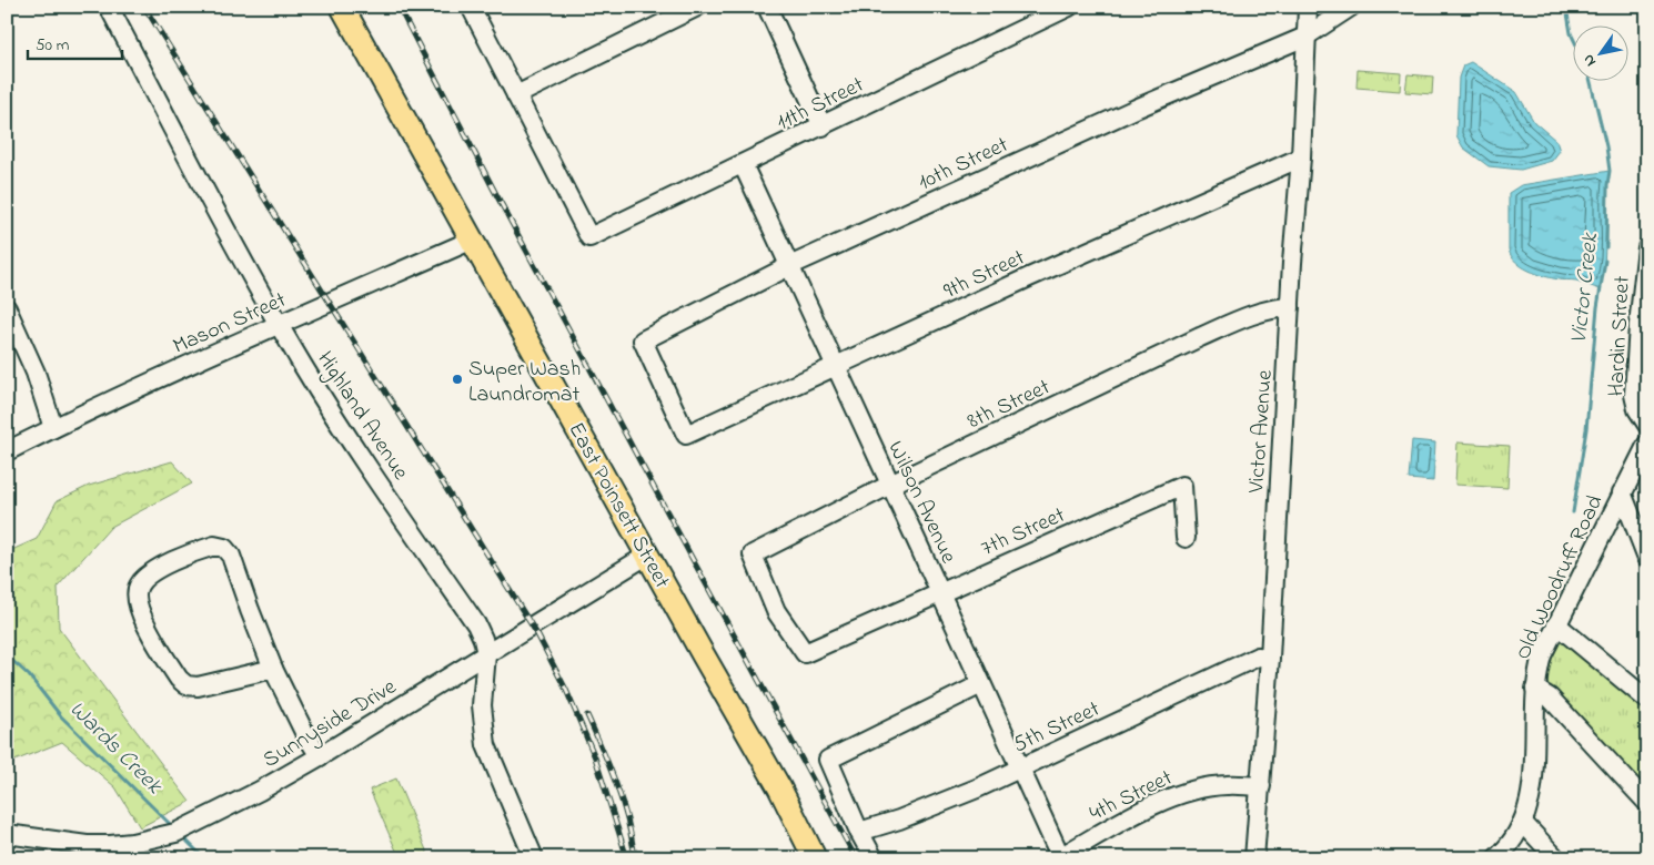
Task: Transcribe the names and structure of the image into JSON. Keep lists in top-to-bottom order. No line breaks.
{"streets":{"main road":["East Poinsett Street"],"street":["11th Street","10th Street","9th Street","Mason Street","Hardin Street","8th Street","Highland Avenue","Victor Avenue","Wilson Avenue","7th Street","Old Woodruff Road","Sunnyside Drive","5th Street","4th Street"]},"crossings":[["11th Street","Wilson Avenue"],["10th Street","9th Street"],["10th Street","Victor Avenue"],["10th Street","Wilson Avenue"],["9th Street","Victor Avenue"],["9th Street","Wilson Avenue"],["Mason Street","Highland Avenue"],["Mason Street","East Poinsett Street"],["8th Street","Victor Avenue"],["8th Street","Wilson Avenue"],["8th Street","7th Street"],["Highland Avenue","Sunnyside Drive"],["Victor Avenue","5th Street"],["Victor Avenue","4th Street"],["Wilson Avenue","7th Street"],["Wilson Avenue","5th Street"],["Wilson Avenue","4th Street"],["East Poinsett Street","Sunnyside Drive"]],"water":["Victor Creek","Wards Creek"],"places":["Super Wash Laundromat"],"scale_bar":"50 m","north":"bottom left"}
